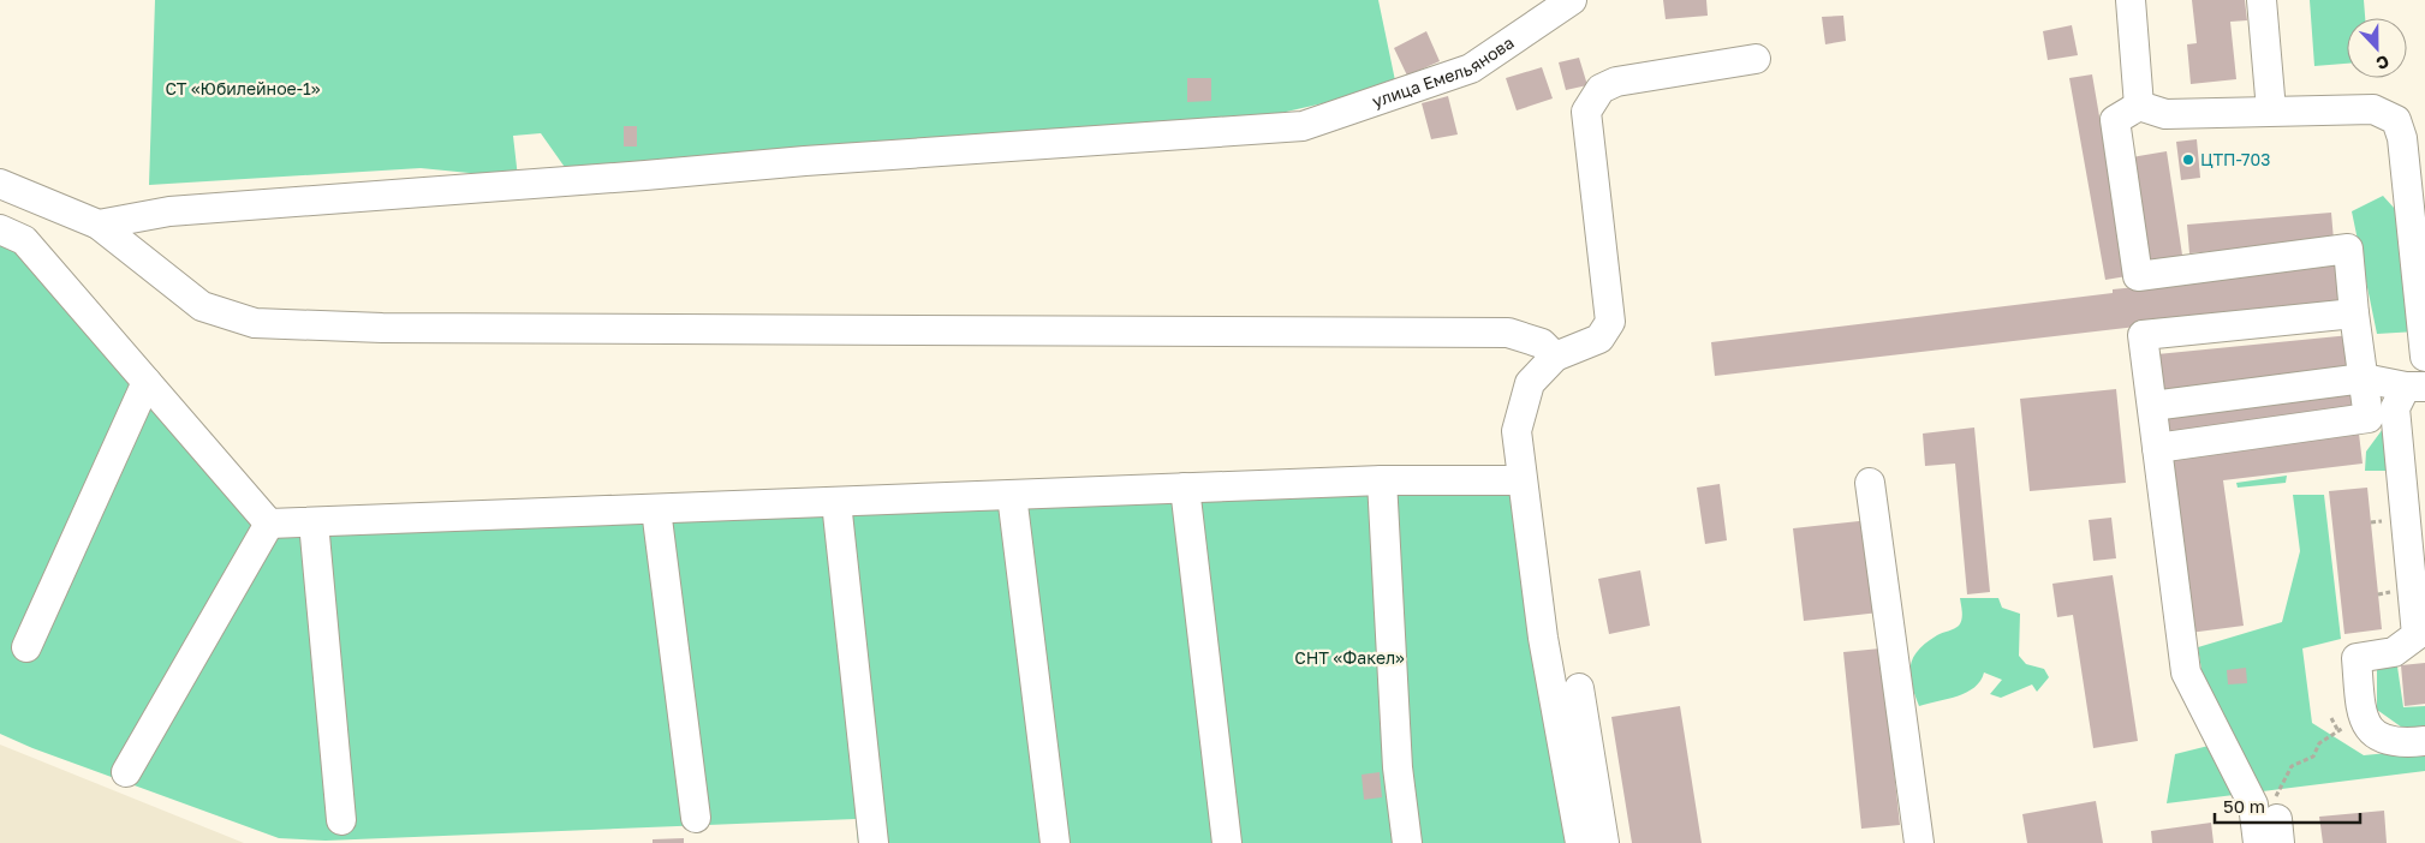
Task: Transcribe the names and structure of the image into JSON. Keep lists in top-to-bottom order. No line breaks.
{"streets":{"street":["улица Емельянова"]},"parks":["СТ «Юбилейное-1»","СНТ «Факел»"],"places":["ЦТП-703"],"scale_bar":"50 m","north":"bottom"}
